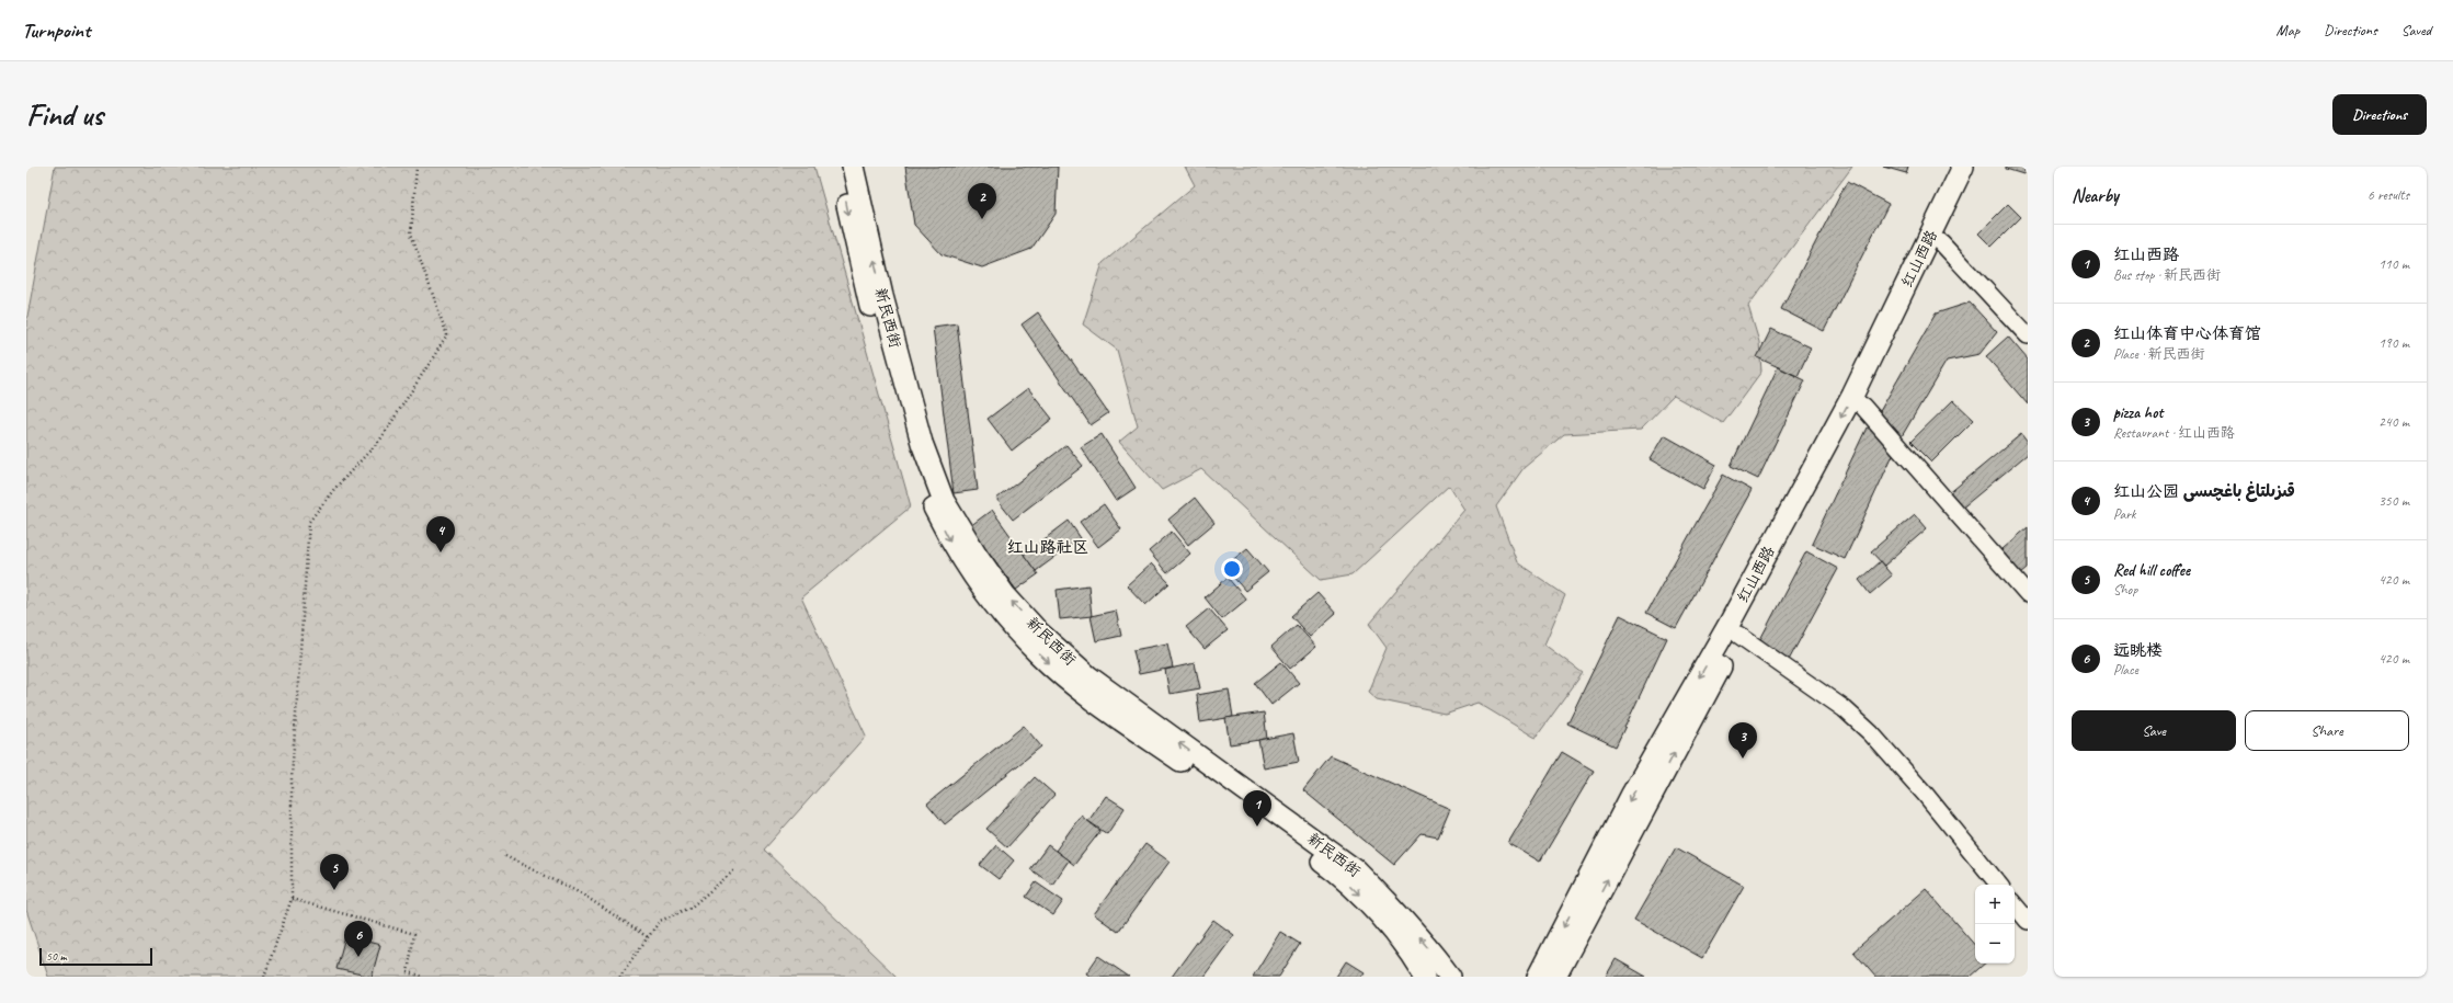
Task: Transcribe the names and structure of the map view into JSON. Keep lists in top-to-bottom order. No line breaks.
{"streets":{"main road":["红山西路","新民西街"]},"districts":["红山路社区"],"scale_bar":"50 m","page":{"header":"Turnpoint","nav":["Map","Directions","Saved"],"buttons":["Directions",["Save","Share"]],"title":"Find us","heading":["Nearby","6 results"],"pins":["2","4","3","1","5","6"],"list":[{"mark":"1","name":"红山西路","note":"Bus stop · 新民西街","value":"110 m"},{"mark":"2","name":"红山体育中心体育馆","note":"Place · 新民西街","value":"190 m"},{"mark":"3","name":"pizza hot","note":"Restaurant · 红山西路","value":"240 m"},{"mark":"4","name":"红山公园 قىزىلتاغ باغچىسى","note":"Park","value":"350 m"},{"mark":"5","name":"Red hill coffee","note":"Shop","value":"420 m"},{"mark":"6","name":"远眺楼","note":"Place","value":"420 m"}],"map_buttons":["+","−"],"scale":"50 m"}}
